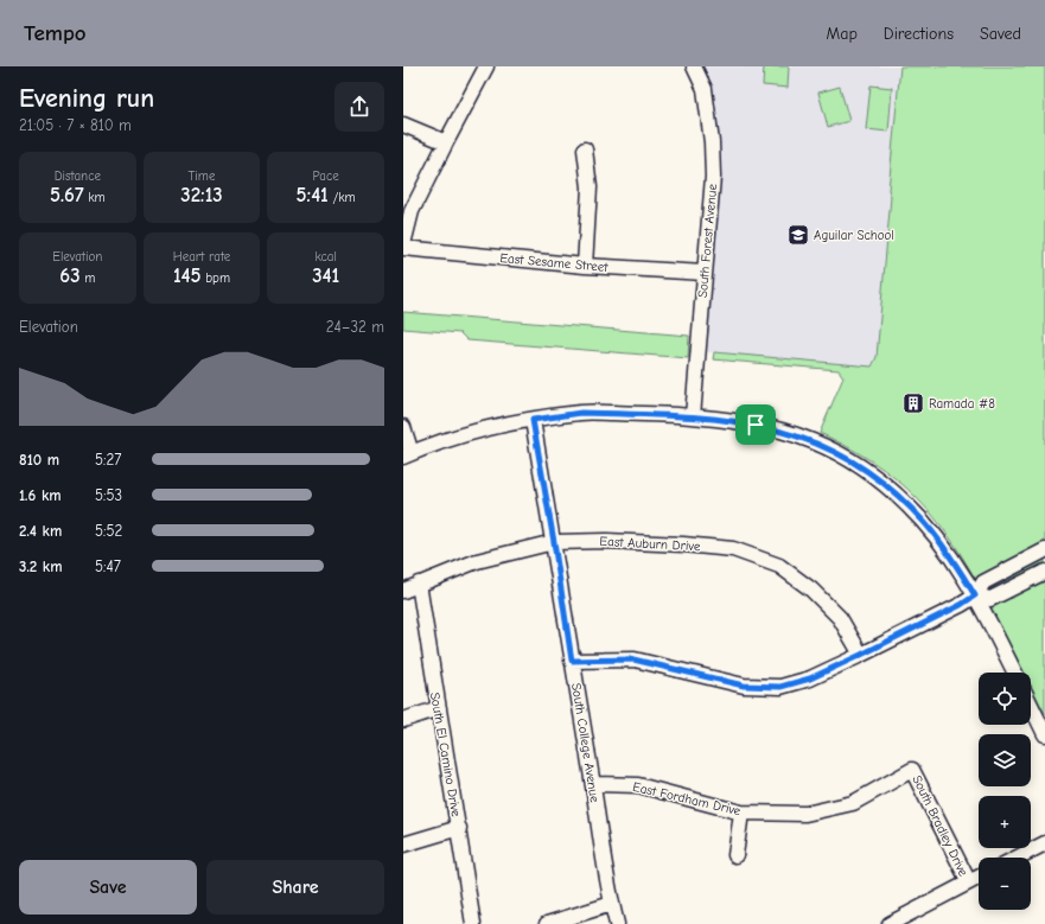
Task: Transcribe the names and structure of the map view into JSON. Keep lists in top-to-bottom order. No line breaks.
{"streets":{"street":["South Forest Avenue","East Sesame Street","East Auburn Drive","South College Avenue","South El Camino Drive","East Fordham Drive","South Bradley Drive"]},"crossings":[["South Forest Avenue","East Sesame Street"],["East Auburn Drive","South College Avenue"],["East Auburn Drive","South El Camino Drive"],["South College Avenue","East Fordham Drive"],["East Fordham Drive","South Bradley Drive"]],"places":{"school or university":["Aguilar School"],"building":["Ramada #8"]},"page":{"header":"Tempo","nav":["Map","Directions","Saved"],"heading":["Evening run","21:05 · 7 × 810 m"],"stats":[["Distance","5.67 km"],["Time","32:13"],["Pace","5:41 /km"],["Elevation","63 m"],["Heart rate","145 bpm"],["kcal","341"]],"chart":["Elevation","24–32 m"],"list":[{"name":"810 m","note":"5:27"},{"name":"1.6 km","note":"5:53"},{"name":"2.4 km","note":"5:52"},{"name":"3.2 km","note":"5:47"}],"map_buttons":["+","−"],"buttons":["Save","Share"]}}
